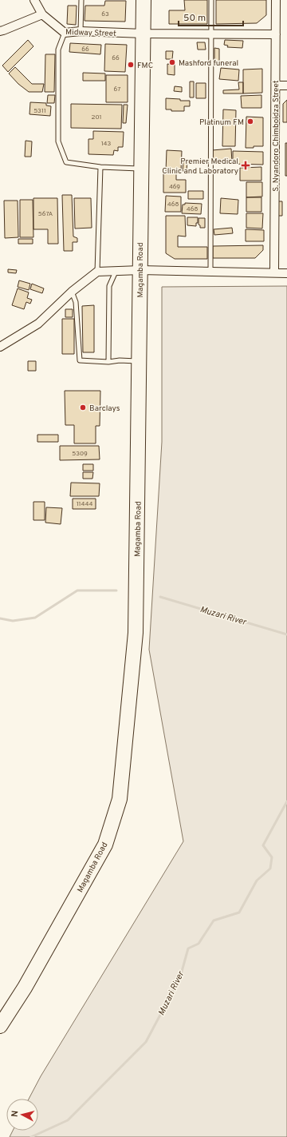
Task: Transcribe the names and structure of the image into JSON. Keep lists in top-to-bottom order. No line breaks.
{"streets":{"highway":["Magamba Road"],"street":["Midway Street","S. Nyandoro Chimboidza Street"]},"crossings":[["Midway Street","S. Nyandoro Chimboidza Street"],["Midway Street","Magamba Road"]],"water":["Muzari River"],"places":{"other":["Mashford funeral","FMC","Platinum FM","Barclays"],"health":["Premier Medical Clinic and Laboratory"]},"house_numbers":["63","66","66","67","5311","201","143","469","468","468","567A","5309","11444"],"scale_bar":"50 m","north":"left"}
